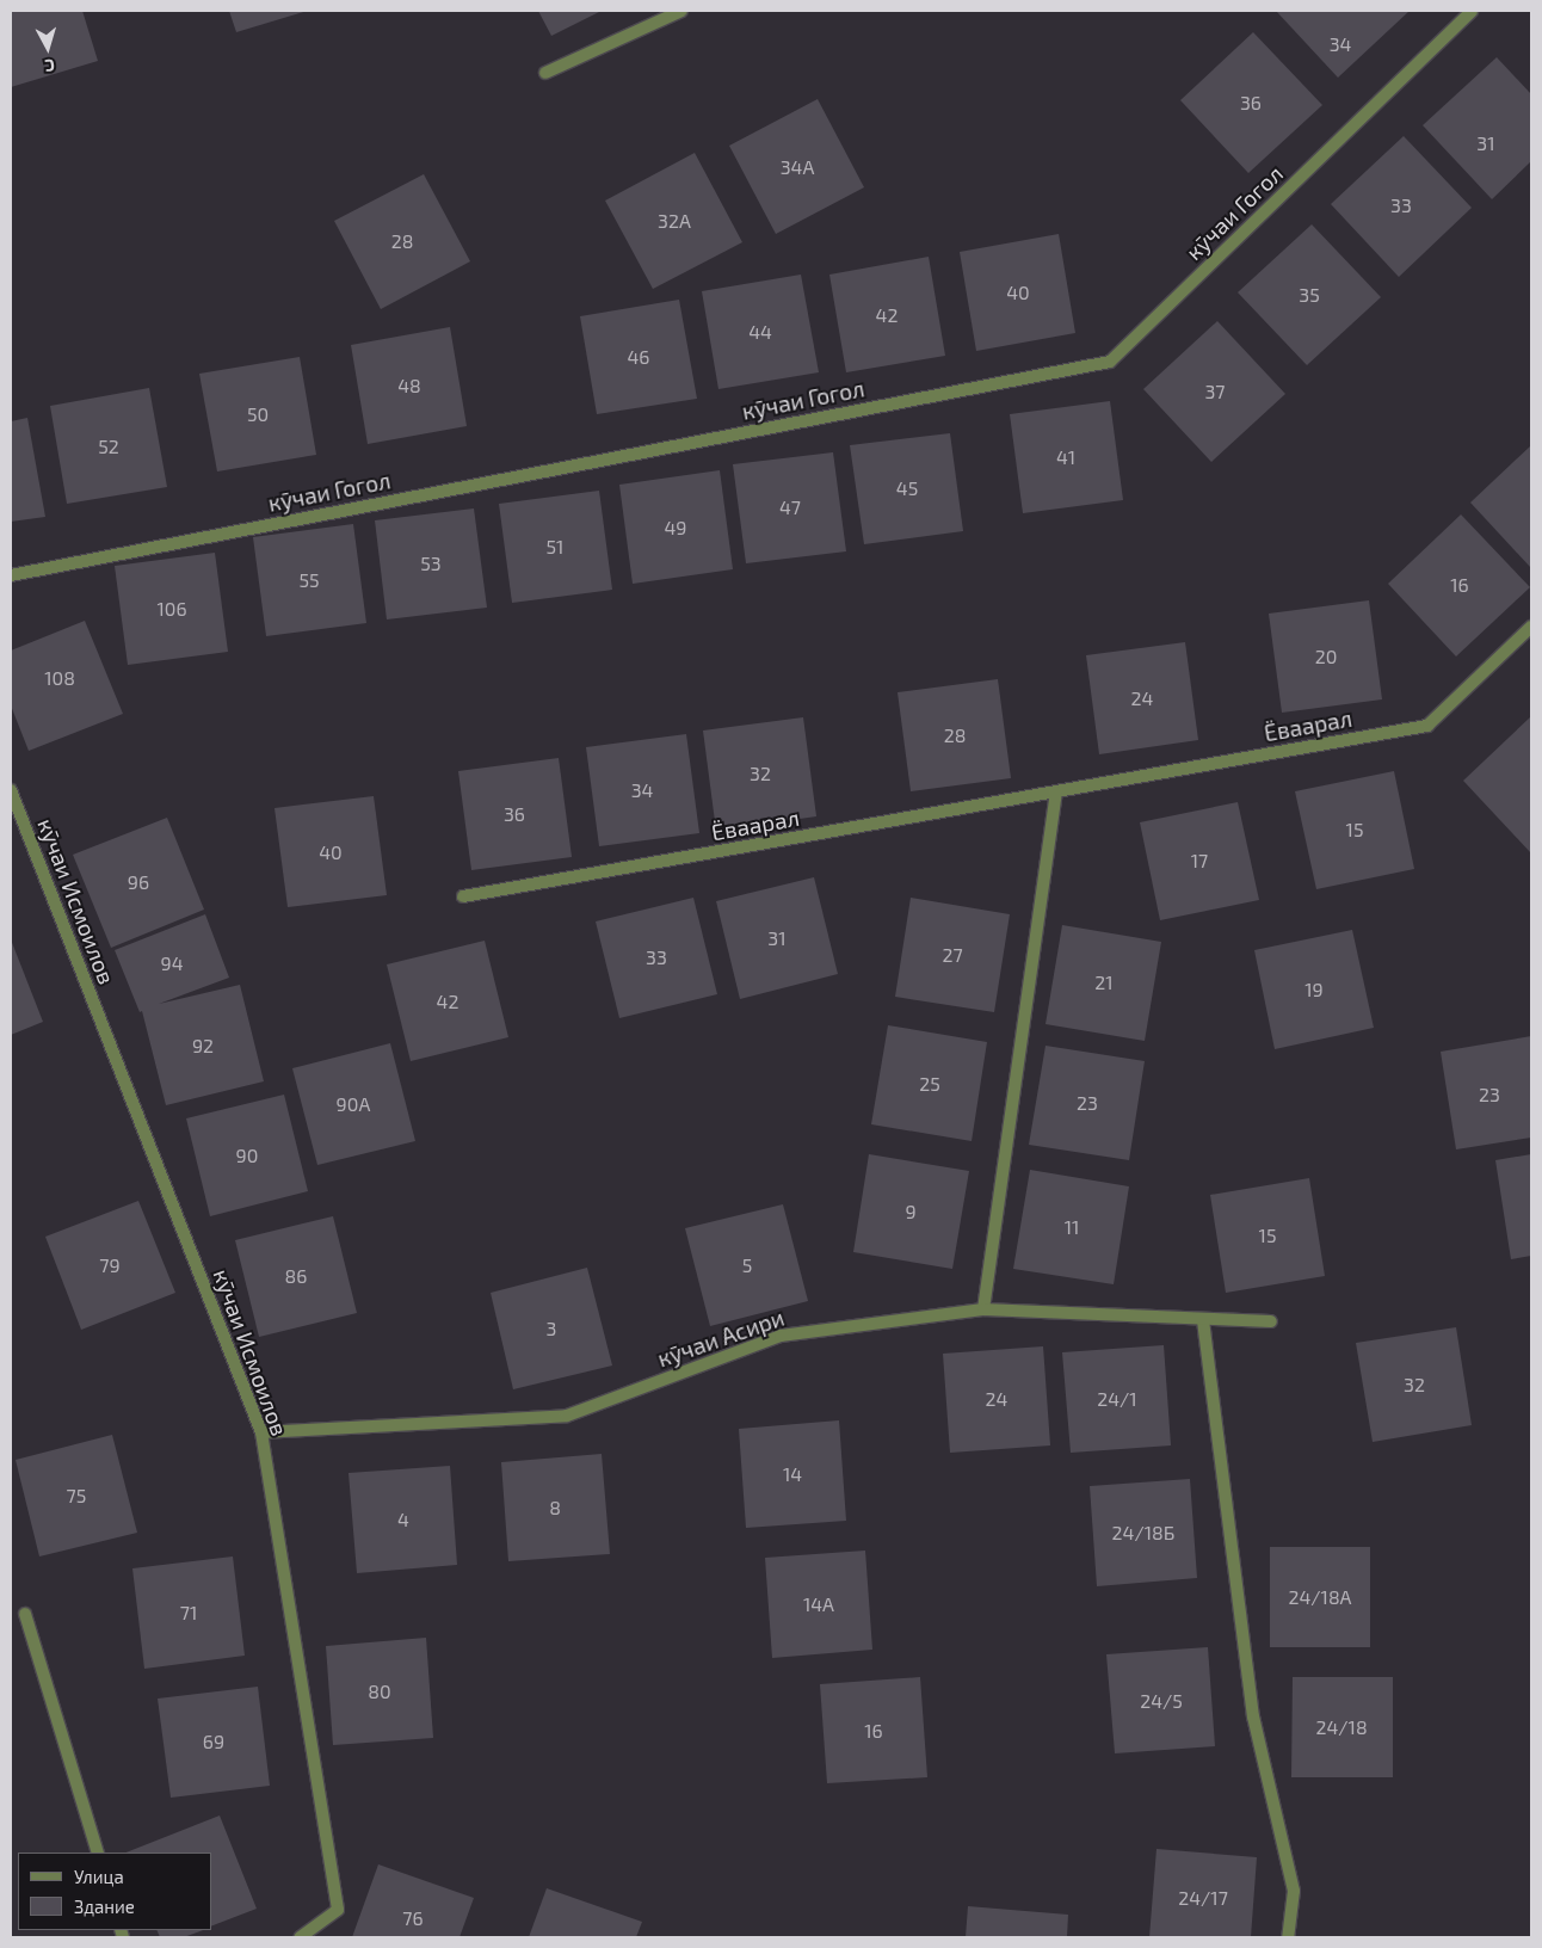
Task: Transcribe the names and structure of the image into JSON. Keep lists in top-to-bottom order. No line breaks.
{"streets":{"street":["кӯчаи Гогол","Ёваарал","кӯчаи Исмоилов","кӯчаи Асири"]},"crossings":[["кӯчаи Исмоилов","кӯчаи Асири"]],"house_numbers":["34","36","31","34А","33","32А","28","40","35","42","44","46","48","37","50","52","41","45","47","49","51","53","55","16","106","20","108","24","28","32","34","36","15","40","17","96","31","27","33","94","21","19","42","92","25","23","23","90А","90","9","11","15","79","5","86","3","32","24","24/1","14","75","8","4","24/18Б","24/18А","14А","71","80","24/5","24/18","16","69","24/17","76"],"legend":["Улица","Здание"],"north":"bottom"}
